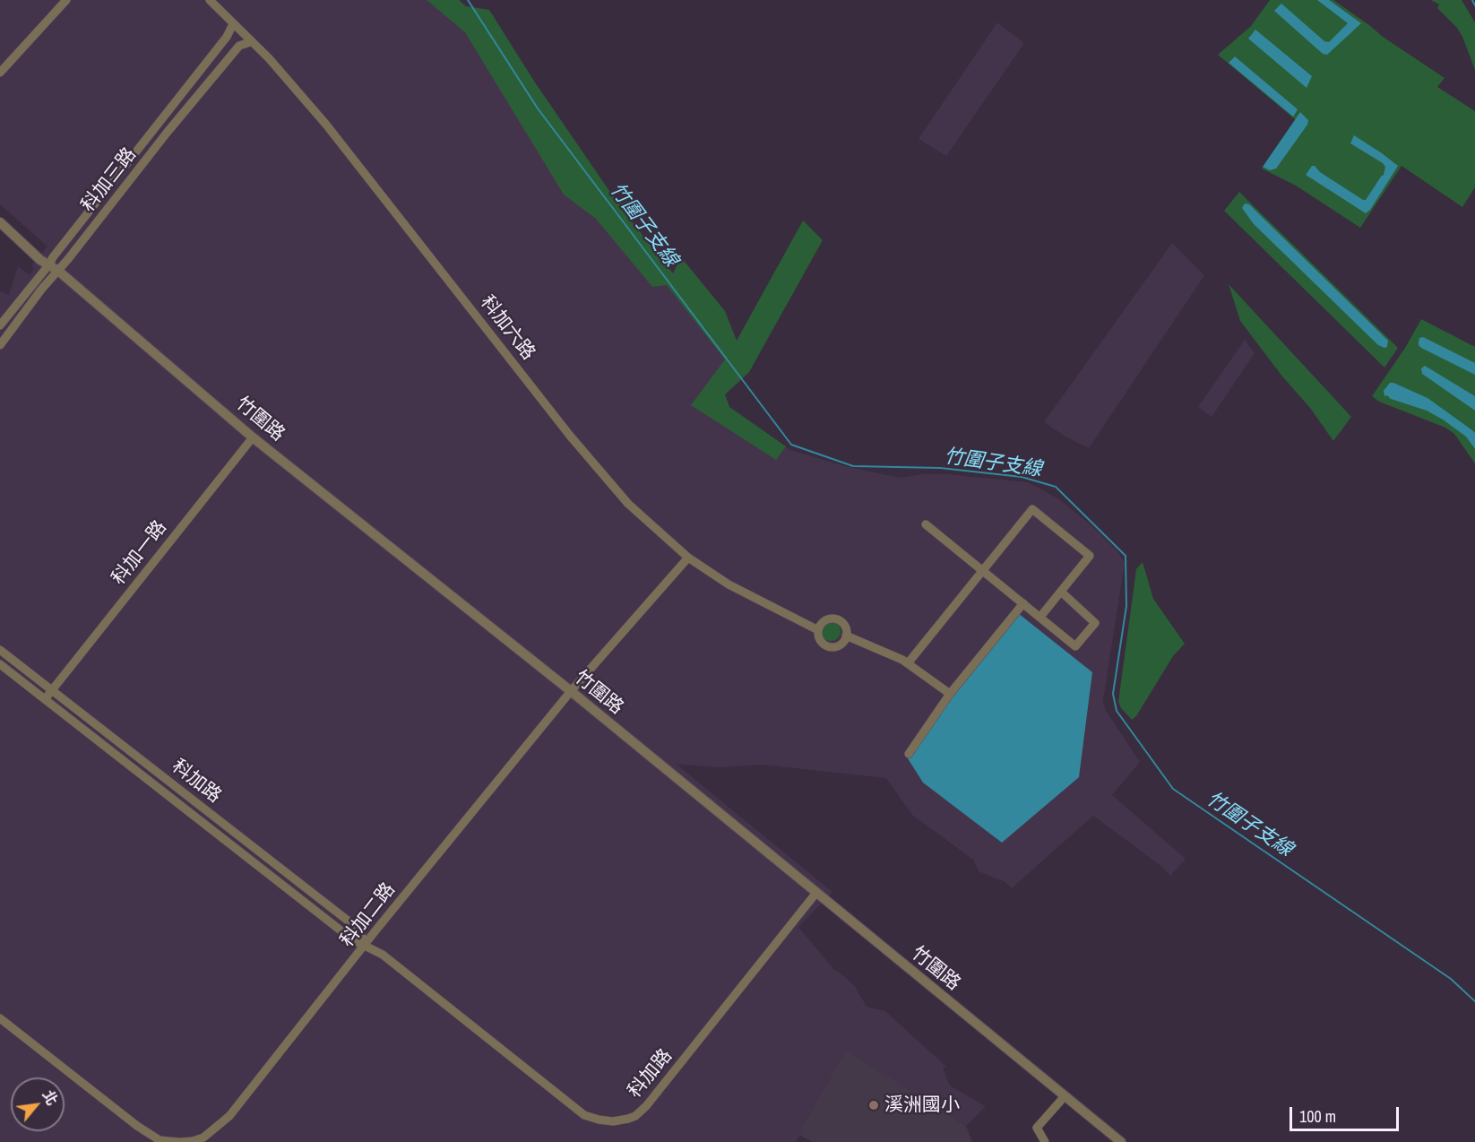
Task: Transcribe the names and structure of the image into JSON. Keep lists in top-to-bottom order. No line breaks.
{"streets":{"street":["科加三路","科加六路","竹圍路","科加一路","科加路","科加二路"]},"crossings":[["科加三路","科加六路"],["科加三路","竹圍路"],["科加六路","科加二路"],["竹圍路","科加一路"],["竹圍路","科加路"],["竹圍路","科加二路"],["科加一路","科加路"],["科加路","科加二路"]],"water":["竹圍子支線"],"places":["溪洲國小"],"scale_bar":"100 m","north":"top right"}
